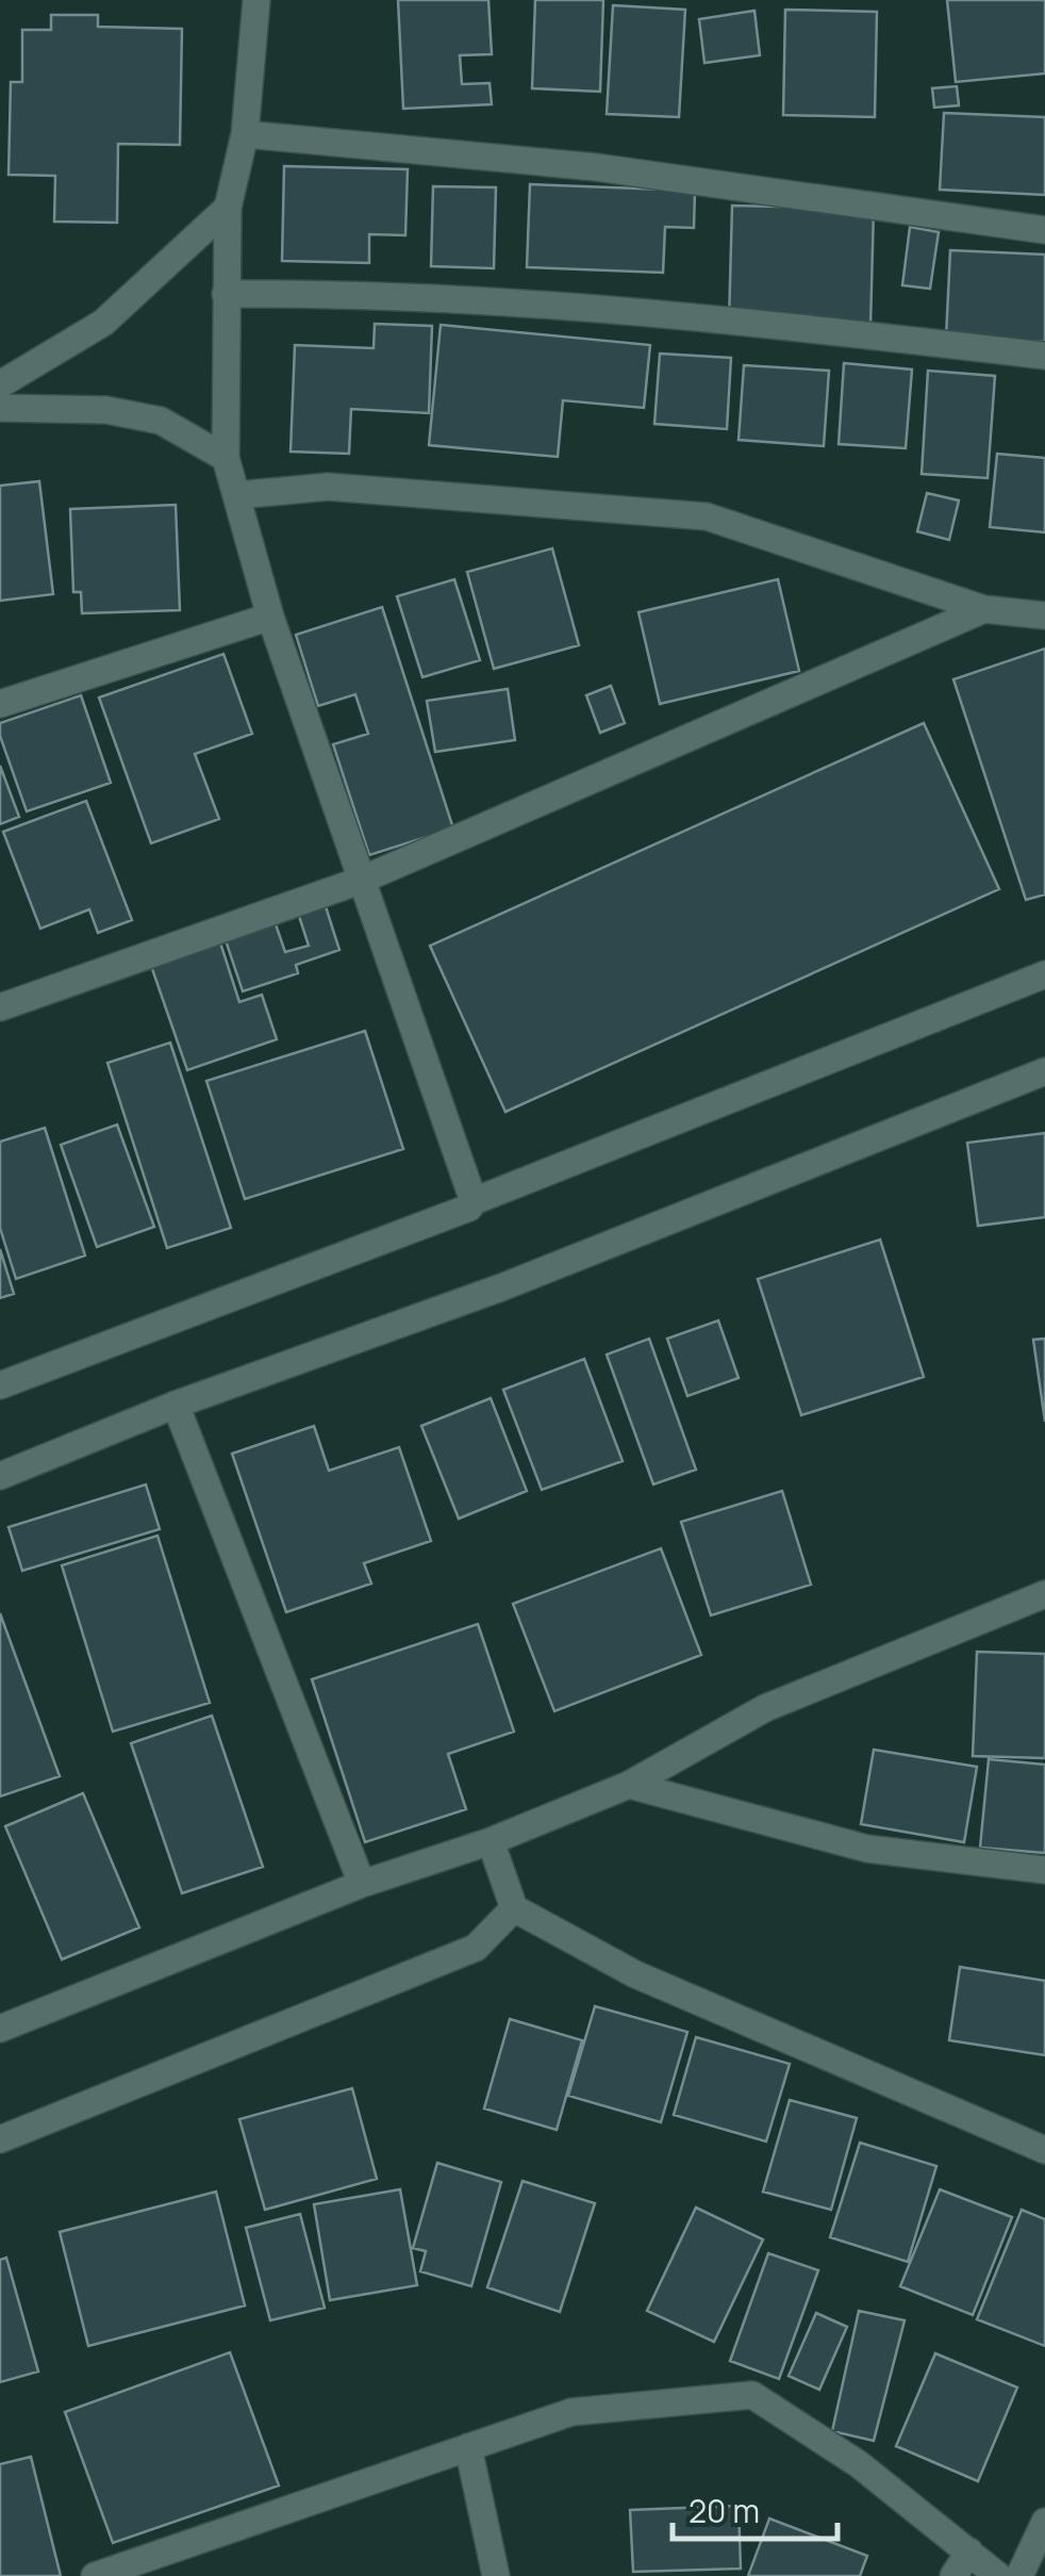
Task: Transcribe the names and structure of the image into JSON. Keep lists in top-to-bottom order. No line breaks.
{"scale_bar":"20 m"}
